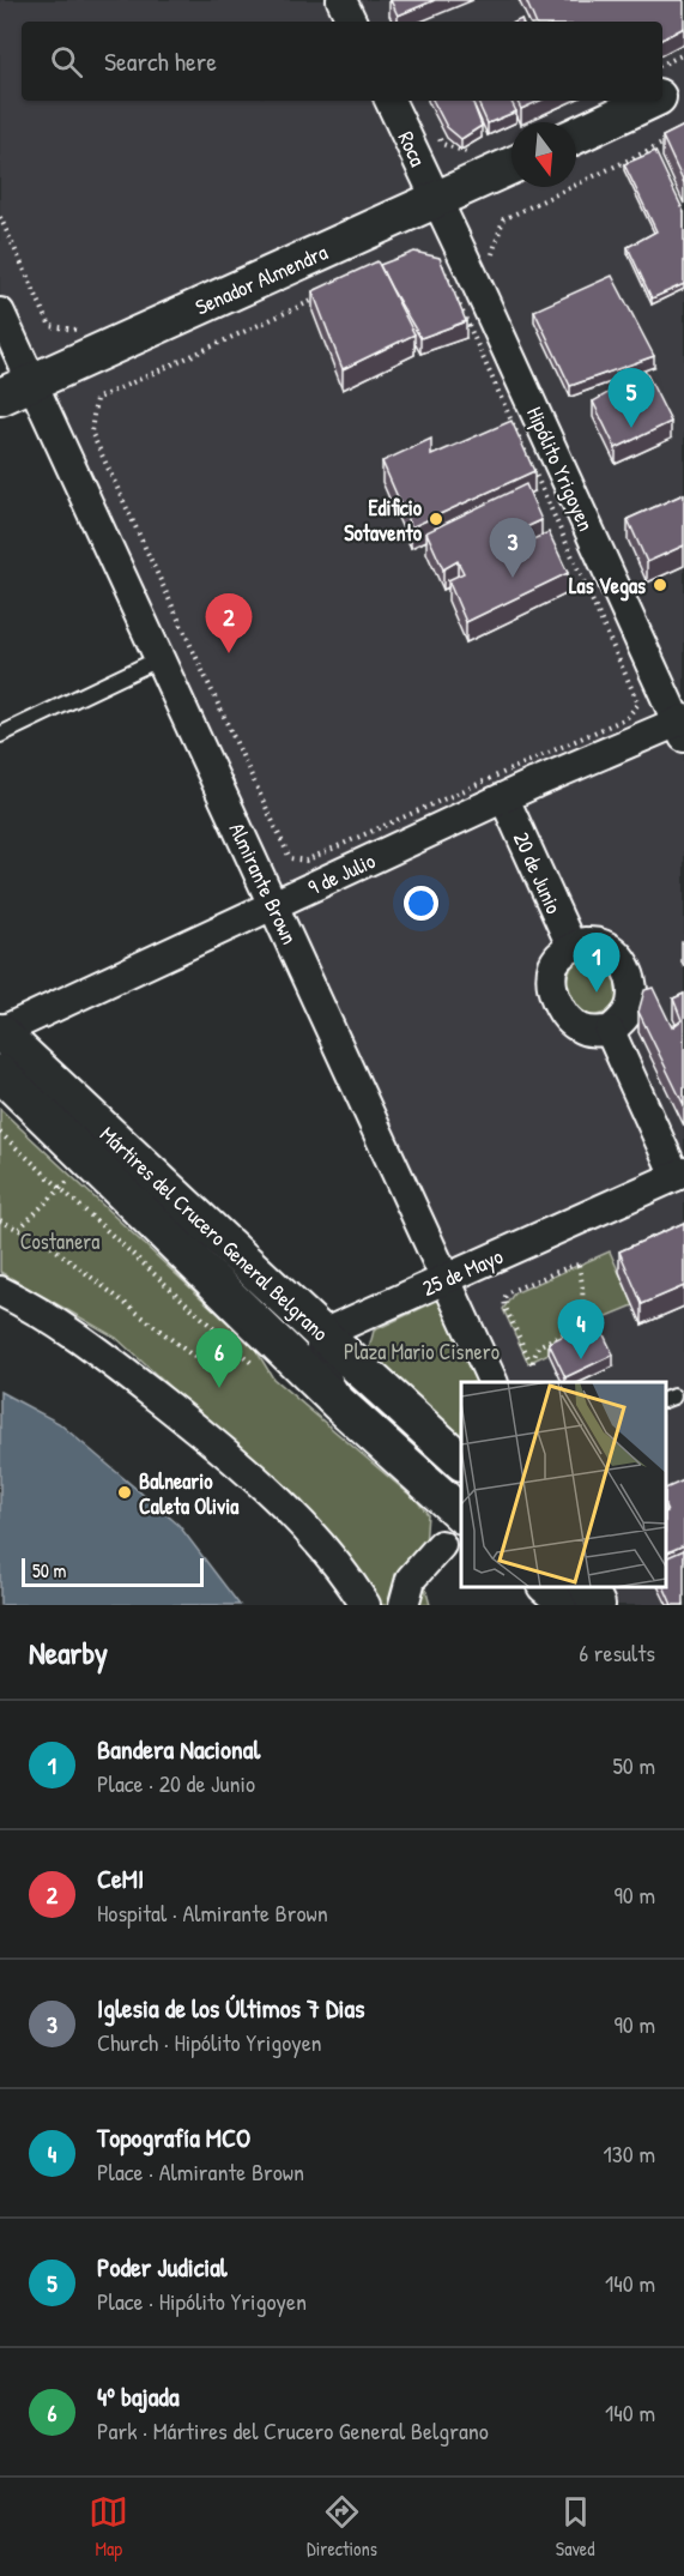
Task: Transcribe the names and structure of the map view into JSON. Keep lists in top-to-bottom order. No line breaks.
{"streets":{"street":["Roca","Senador Almendra","Hipólito Yrigoyen","20 de Junio","9 de Julio","Almirante Brown","Mártires del Crucero General Belgrano","25 de Mayo"]},"crossings":[["Roca","Senador Almendra"],["Roca","Hipólito Yrigoyen"],["Senador Almendra","Hipólito Yrigoyen"],["Senador Almendra","Almirante Brown"],["Hipólito Yrigoyen","9 de Julio"],["20 de Junio","9 de Julio"],["9 de Julio","Almirante Brown"],["9 de Julio","Mártires del Crucero General Belgrano"],["Almirante Brown","25 de Mayo"],["Mártires del Crucero General Belgrano","25 de Mayo"]],"parks":["Costanera","Plaza Mario Cisnero"],"places":["Edificio Sotavento","Las Vegas","Balneario Caleta Olivia"],"scale_bar":"50 m","north":"bottom","page":{"search":"Search here","pins":["5","3","2","1","4","6"],"scale":"50 m","heading":["Nearby","6 results"],"list":[{"mark":"1","name":"Bandera Nacional","note":"Place · 20 de Junio","value":"50 m"},{"mark":"2","name":"CeMI","note":"Hospital · Almirante Brown","value":"90 m"},{"mark":"3","name":"Iglesia de los Últimos 7 Dias","note":"Church · Hipólito Yrigoyen","value":"90 m"},{"mark":"4","name":"Topografía MCO","note":"Place · Almirante Brown","value":"130 m"},{"mark":"5","name":"Poder Judicial","note":"Place · Hipólito Yrigoyen","value":"140 m"},{"mark":"6","name":"4º bajada","note":"Park · Mártires del Crucero General Belgrano","value":"140 m"}],"nav":["Map","Directions","Saved"]}}
